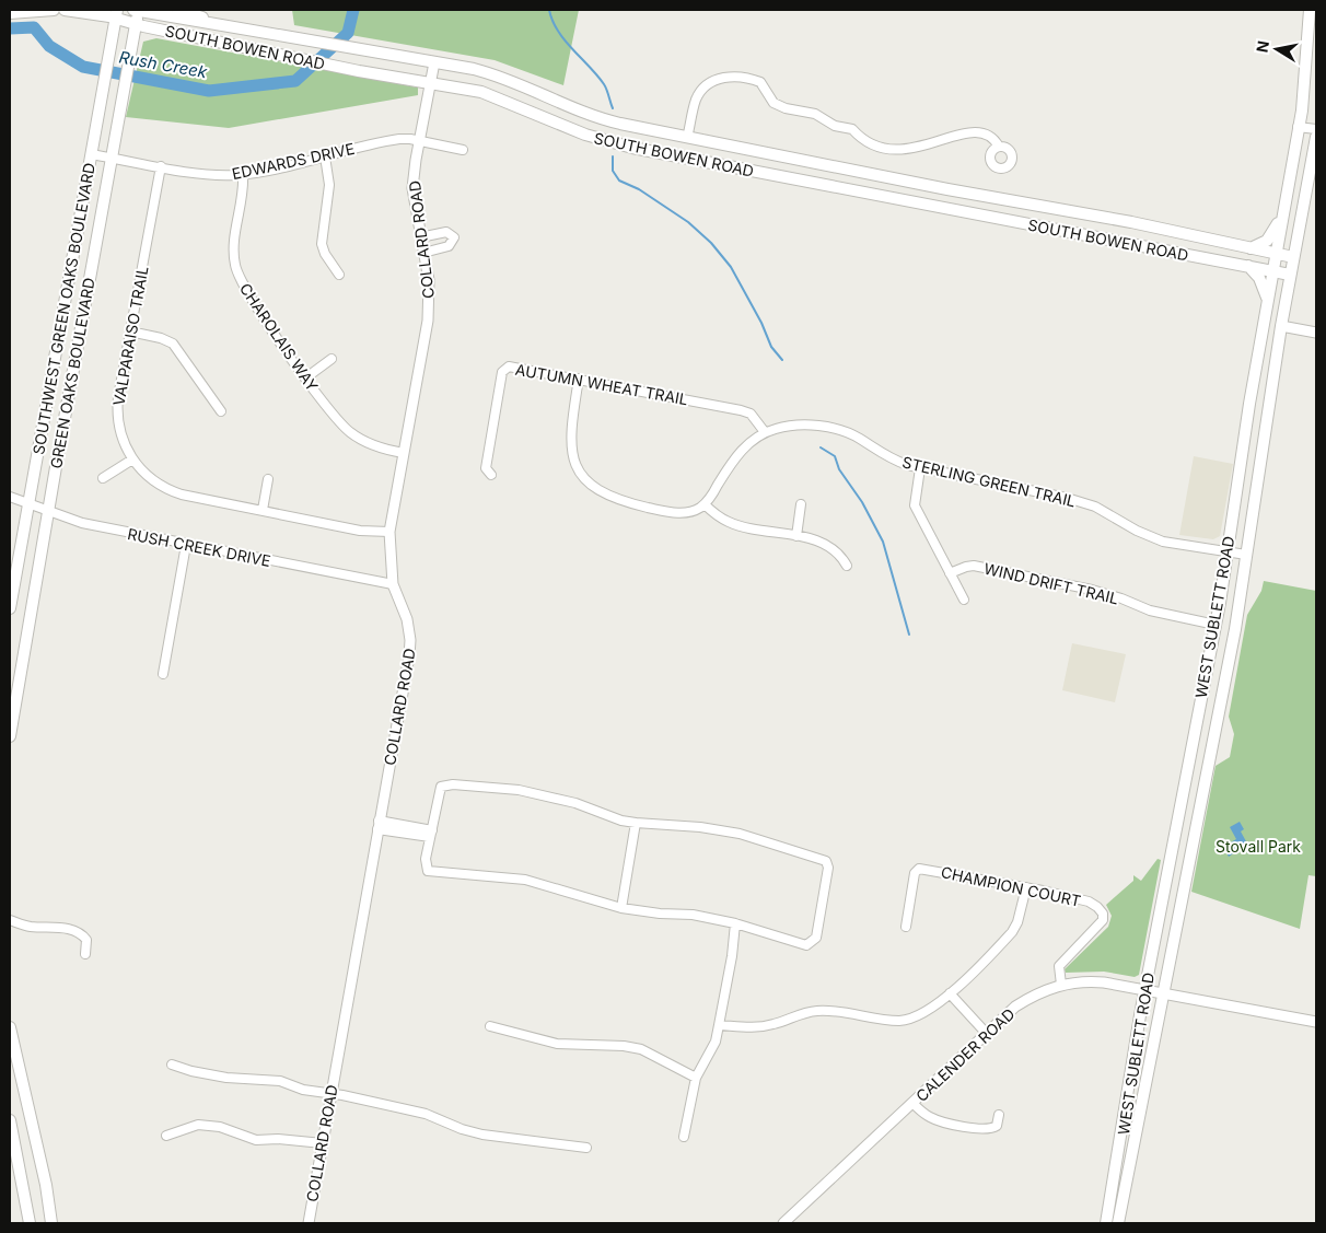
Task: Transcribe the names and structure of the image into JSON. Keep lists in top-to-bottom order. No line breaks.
{"streets":{"main road":["SOUTH BOWEN ROAD","SOUTHWEST GREEN OAKS BOULEVARD","GREEN OAKS BOULEVARD","WEST SUBLETT ROAD"],"street":["EDWARDS DRIVE","COLLARD ROAD","VALPARAISO TRAIL","CHAROLAIS WAY","AUTUMN WHEAT TRAIL","STERLING GREEN TRAIL","RUSH CREEK DRIVE","WIND DRIFT TRAIL","CHAMPION COURT","CALENDER ROAD"]},"crossings":[["SOUTH BOWEN ROAD","COLLARD ROAD"],["SOUTH BOWEN ROAD","SOUTHWEST GREEN OAKS BOULEVARD"],["SOUTH BOWEN ROAD","GREEN OAKS BOULEVARD"],["SOUTH BOWEN ROAD","WEST SUBLETT ROAD"],["EDWARDS DRIVE","COLLARD ROAD"],["EDWARDS DRIVE","SOUTHWEST GREEN OAKS BOULEVARD"],["EDWARDS DRIVE","VALPARAISO TRAIL"],["EDWARDS DRIVE","CHAROLAIS WAY"],["EDWARDS DRIVE","GREEN OAKS BOULEVARD"],["COLLARD ROAD","VALPARAISO TRAIL"],["COLLARD ROAD","CHAROLAIS WAY"],["COLLARD ROAD","RUSH CREEK DRIVE"],["SOUTHWEST GREEN OAKS BOULEVARD","RUSH CREEK DRIVE"],["GREEN OAKS BOULEVARD","RUSH CREEK DRIVE"],["AUTUMN WHEAT TRAIL","STERLING GREEN TRAIL"],["STERLING GREEN TRAIL","WEST SUBLETT ROAD"],["WIND DRIFT TRAIL","WEST SUBLETT ROAD"],["WEST SUBLETT ROAD","CALENDER ROAD"],["CHAMPION COURT","CALENDER ROAD"]],"water":["Rush Creek"],"parks":["Stovall Park"],"north":"left"}
